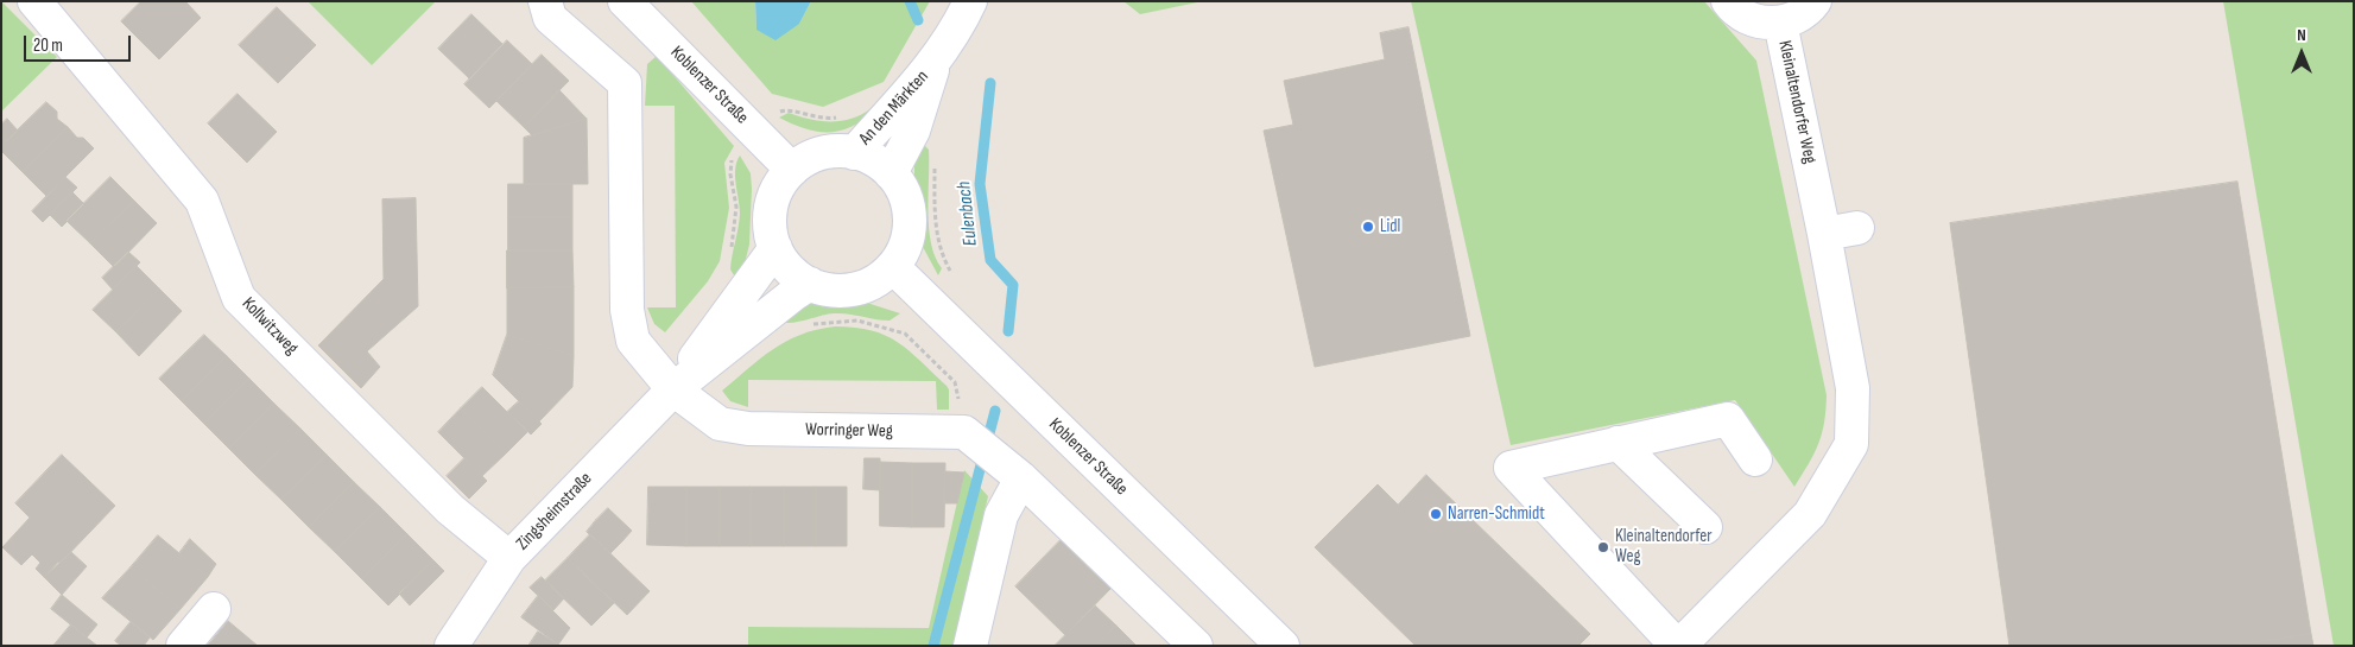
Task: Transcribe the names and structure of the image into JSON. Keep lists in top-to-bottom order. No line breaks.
{"streets":{"street":["Koblenzer Straße","Kleinaltendorfer Weg","An den Märkten","Kollwitzweg","Worringer Weg","Zingsheimstraße"]},"crossings":[["Koblenzer Straße","An den Märkten"],["Koblenzer Straße","Zingsheimstraße"],["An den Märkten","Zingsheimstraße"],["Kollwitzweg","Zingsheimstraße"],["Worringer Weg","Zingsheimstraße"]],"water":["Eulenbach"],"places":["Lidl","Narren-Schmidt","Kleinaltendorfer Weg"],"scale_bar":"20 m","north":"top"}
